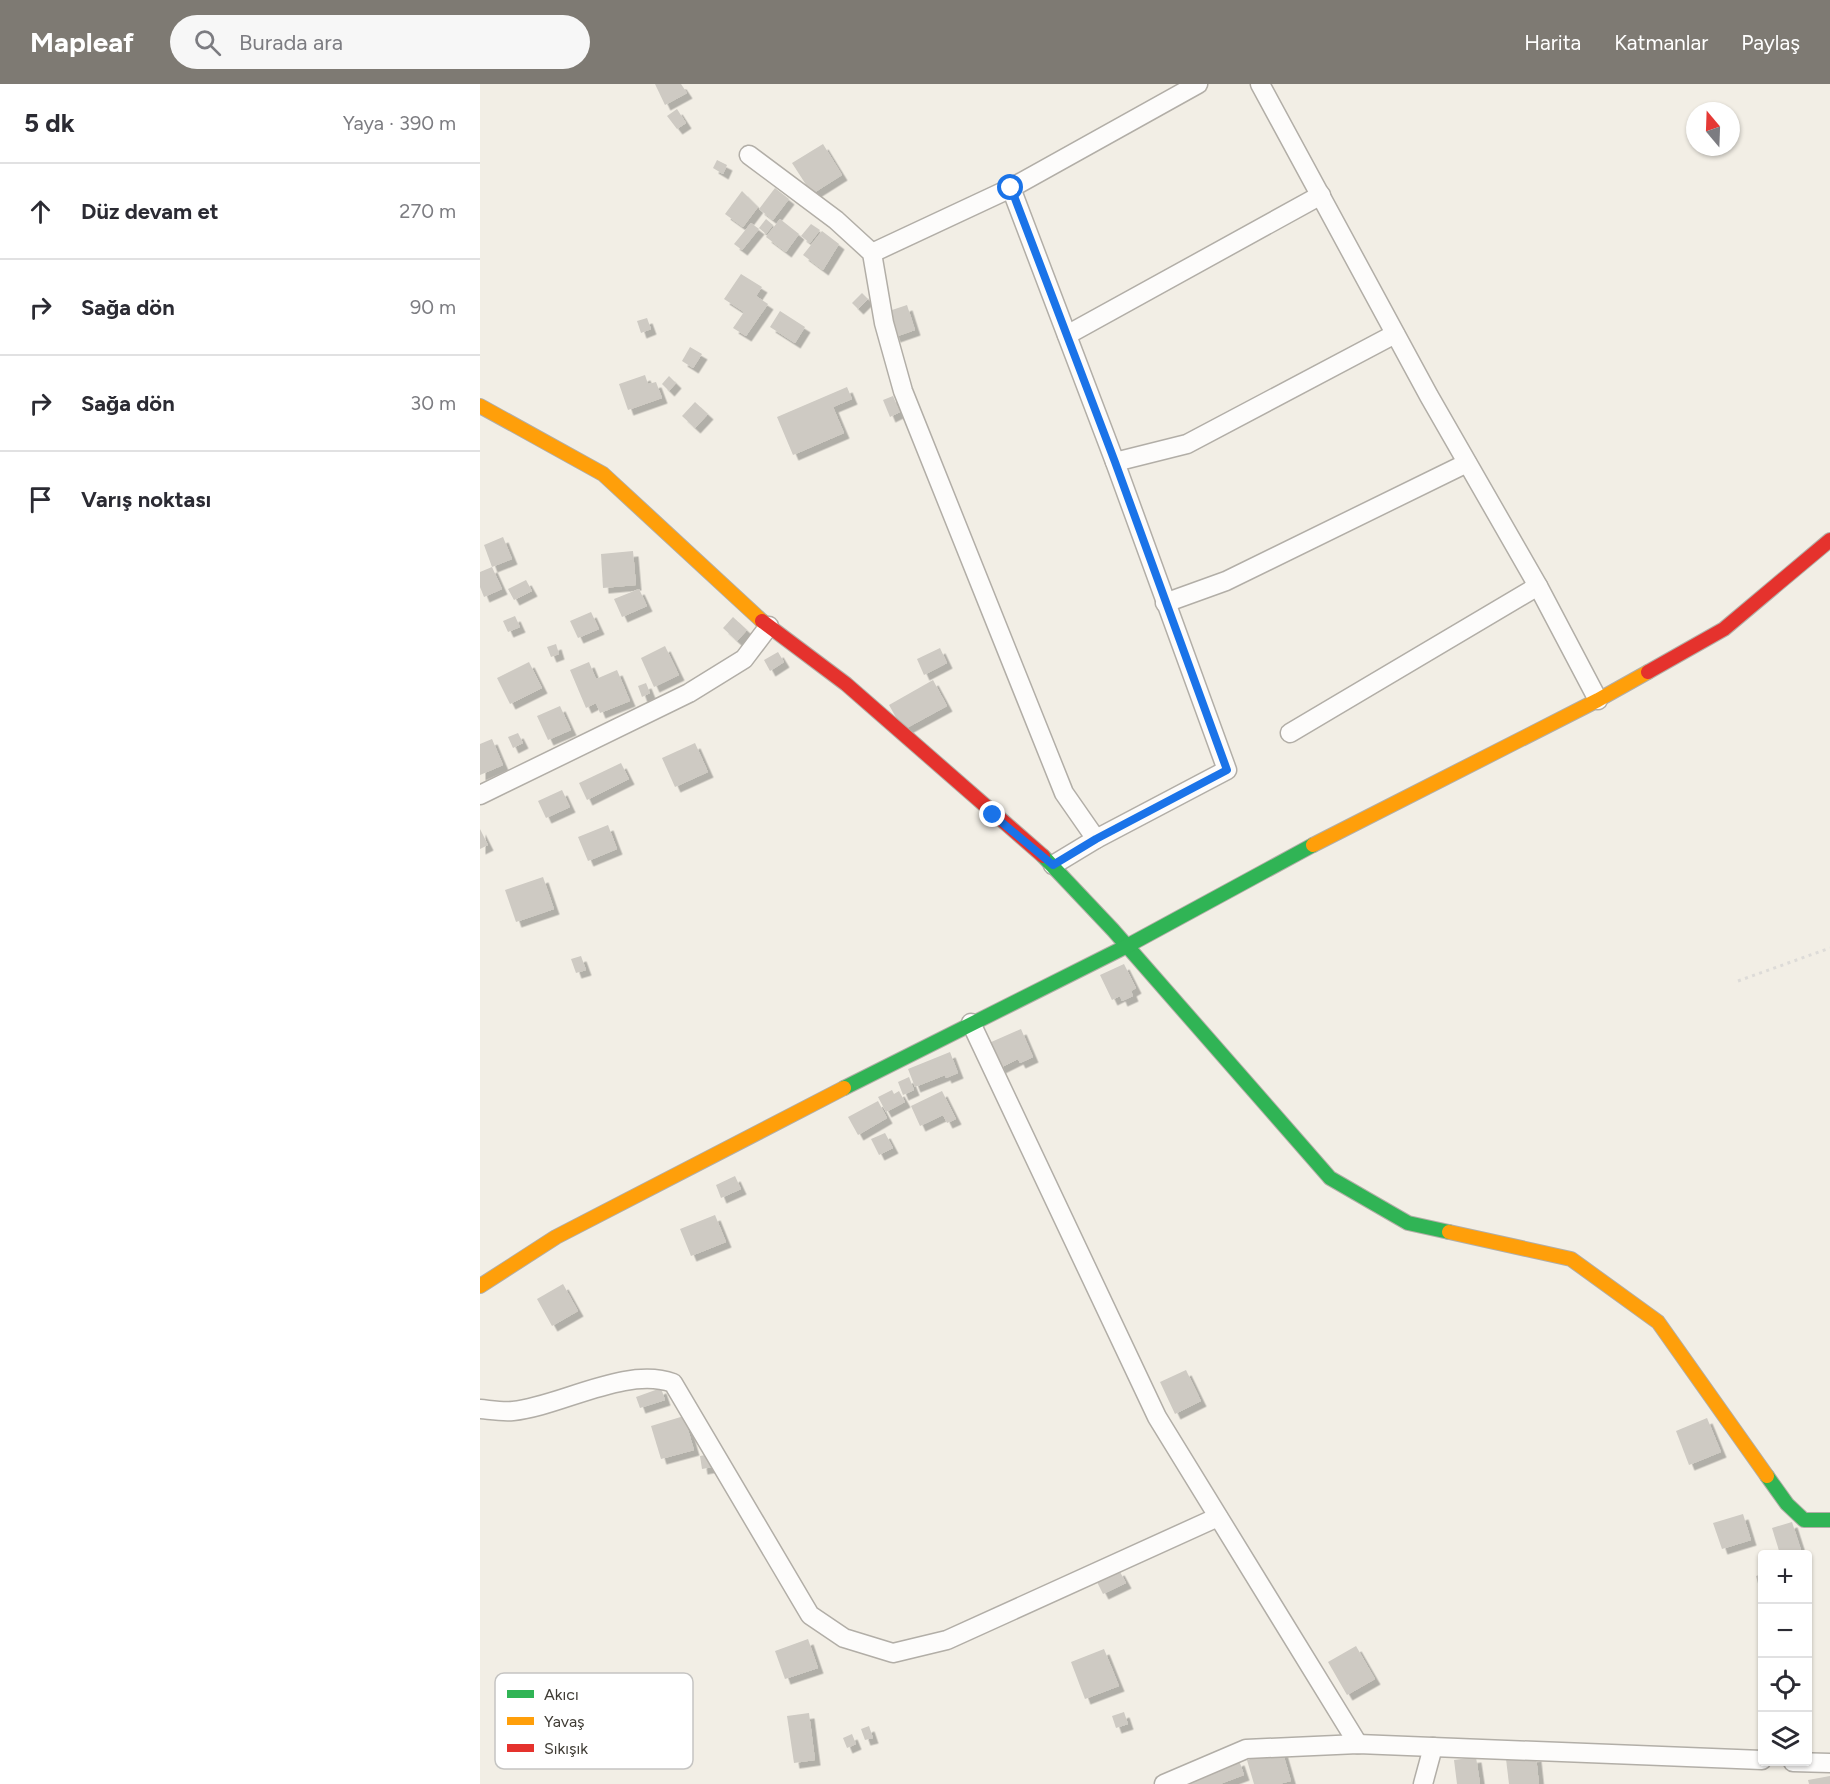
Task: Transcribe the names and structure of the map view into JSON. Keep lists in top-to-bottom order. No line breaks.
{"legend":["Akıcı","Yavaş","Sıkışık"],"north":"top","page":{"header":"Mapleaf","search":"Burada ara","nav":["Harita","Katmanlar","Paylaş"],"heading":["5 dk","Yaya · 390 m"],"list":[["Düz devam et","270 m"],["Sağa dön","90 m"],["Sağa dön","30 m"],"Varış noktası"],"map_buttons":["+","−"]}}
